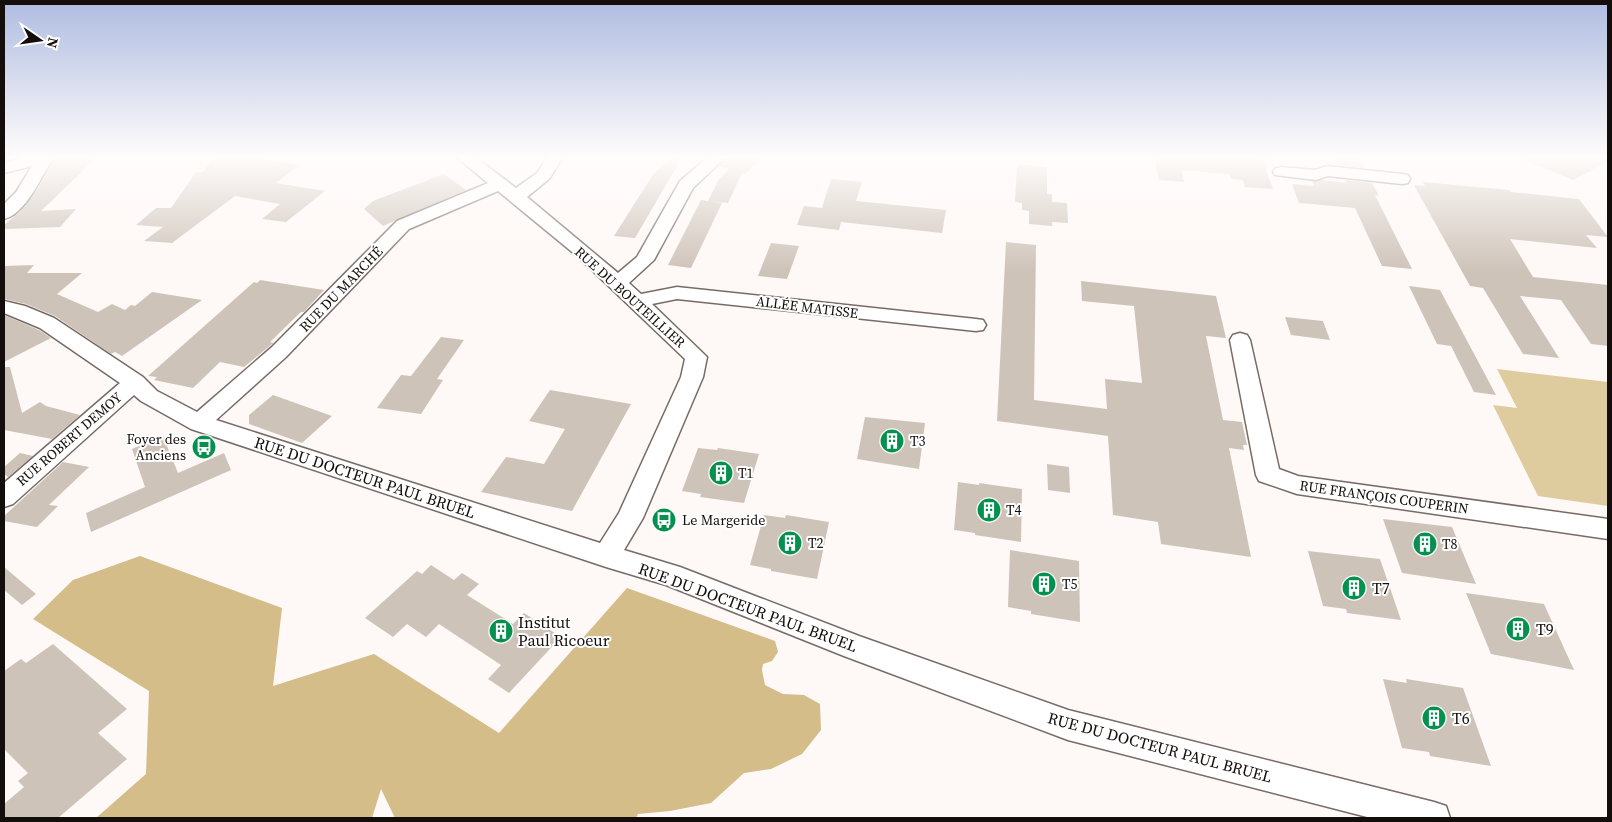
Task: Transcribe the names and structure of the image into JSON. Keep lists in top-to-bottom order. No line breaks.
{"streets":{"street":["RUE DU MARCHÉ","RUE DU BOUTEILLIER","ALLÉE MATISSE","RUE ROBERT DEMOY","RUE DU DOCTEUR PAUL BRUEL","RUE FRANÇOIS COUPERIN"]},"crossings":[["RUE DU MARCHÉ","RUE DU DOCTEUR PAUL BRUEL"],["RUE DU BOUTEILLIER","ALLÉE MATISSE"],["RUE DU BOUTEILLIER","RUE DU DOCTEUR PAUL BRUEL"],["RUE ROBERT DEMOY","RUE DU DOCTEUR PAUL BRUEL"]],"places":{"building":["T3","T1","T4","T2","T8","T5","T7","T9","Institut Paul Ricoeur","T6"],"bus stop":["Foyer des Anciens","Le Margeride"]},"north":"right"}
